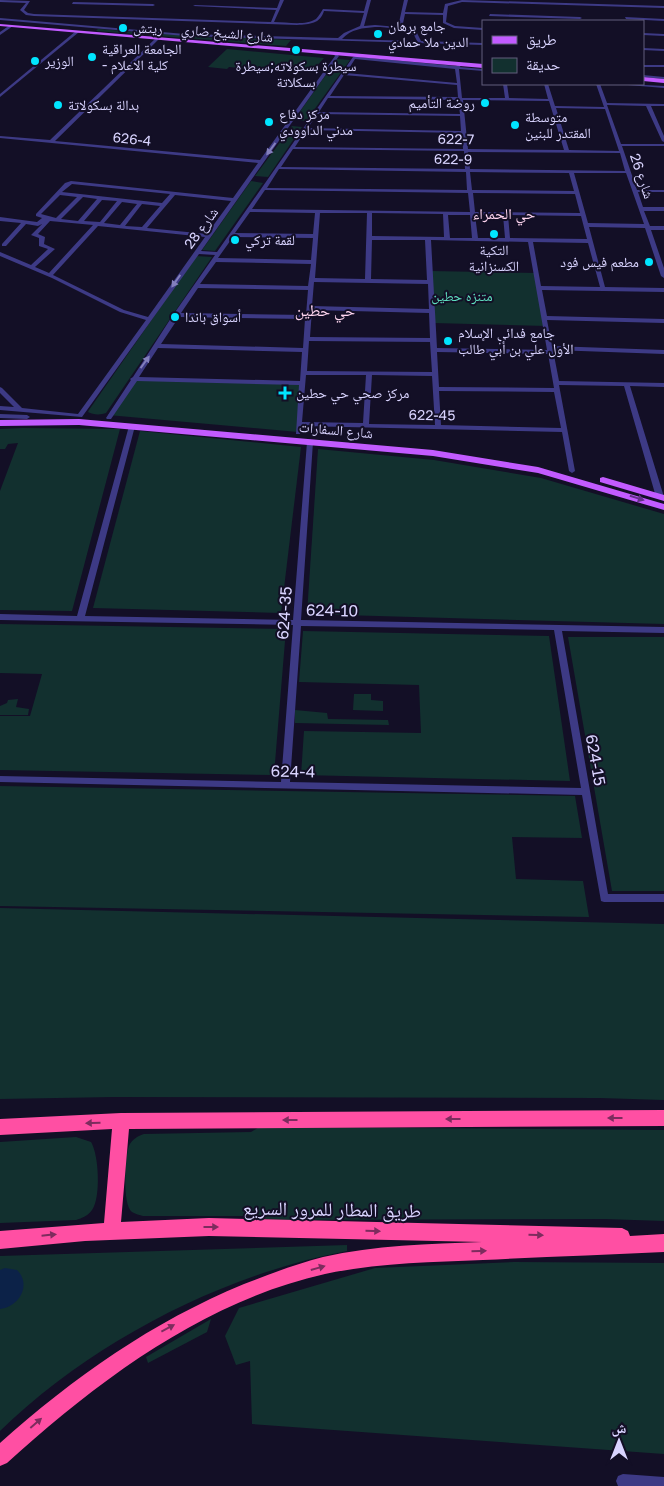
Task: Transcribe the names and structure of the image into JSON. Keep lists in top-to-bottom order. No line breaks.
{"streets":{"highway":["طريق المطار للمرور السريع"],"main road":["شارع الشيخ ضاري","شارع السفارات"],"street":["626-4","622-7","622-9","شارع 26","شارع 28","622-45","624-10","624-35","624-15","624-4"]},"crossings":[["شارع الشيخ ضاري","شارع 28"],["626-4","شارع 28"],["622-7","شارع 26"],["622-7","شارع 28"],["622-9","شارع 26"],["622-9","شارع 28"],["شارع 28","شارع السفارات"],["622-45","شارع السفارات"],["شارع السفارات","624-35"],["624-10","624-35"],["624-10","624-15"],["624-35","624-4"],["624-15","624-4"]],"districts":["حي الحمراء","حي حطين"],"parks":["متنزه حطين"],"places":{"other":["ريتش","جامع برهان الدين ملا حمادي","سيطرة بسكولاته;سيطرة بسكلاتة","الجامعة العراقية - كلية الاعلام","الوزير","روضة التأميم","بدالة بسكولاتة","مركز دفاع مدني الداوودي","متوسطة المقتدر للبنين","التكية الكسنزانية","لقمة تركي","مطعم فيس فود","أسواق باندا","جامع فدائي الإسلام الأول علي بن أبي طالب"],"health":["مركز صحي حي حطين"]},"legend":["طريق","حديقة"],"north":"top"}
